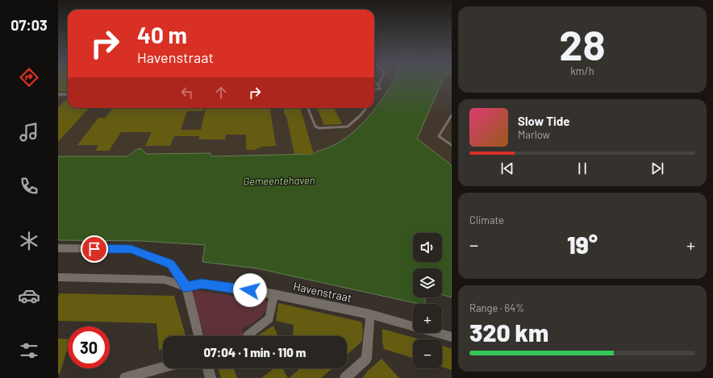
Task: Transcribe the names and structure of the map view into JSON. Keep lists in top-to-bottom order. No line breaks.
{"streets":{"street":["Havenstraat"]},"water":["Gemeentehaven"],"page":{"tabs":"07:03","tile":[["28","km/h"],"Climate",["Range · 64%","320 km"]],"turn":["40 m","Havenstraat"],"song":["Slow Tide","Marlow"],"heat":["−","19°","+"],"map_buttons":["+","−"],"limit":"30","trip":"07:04 · 1 min · 110 m"}}
